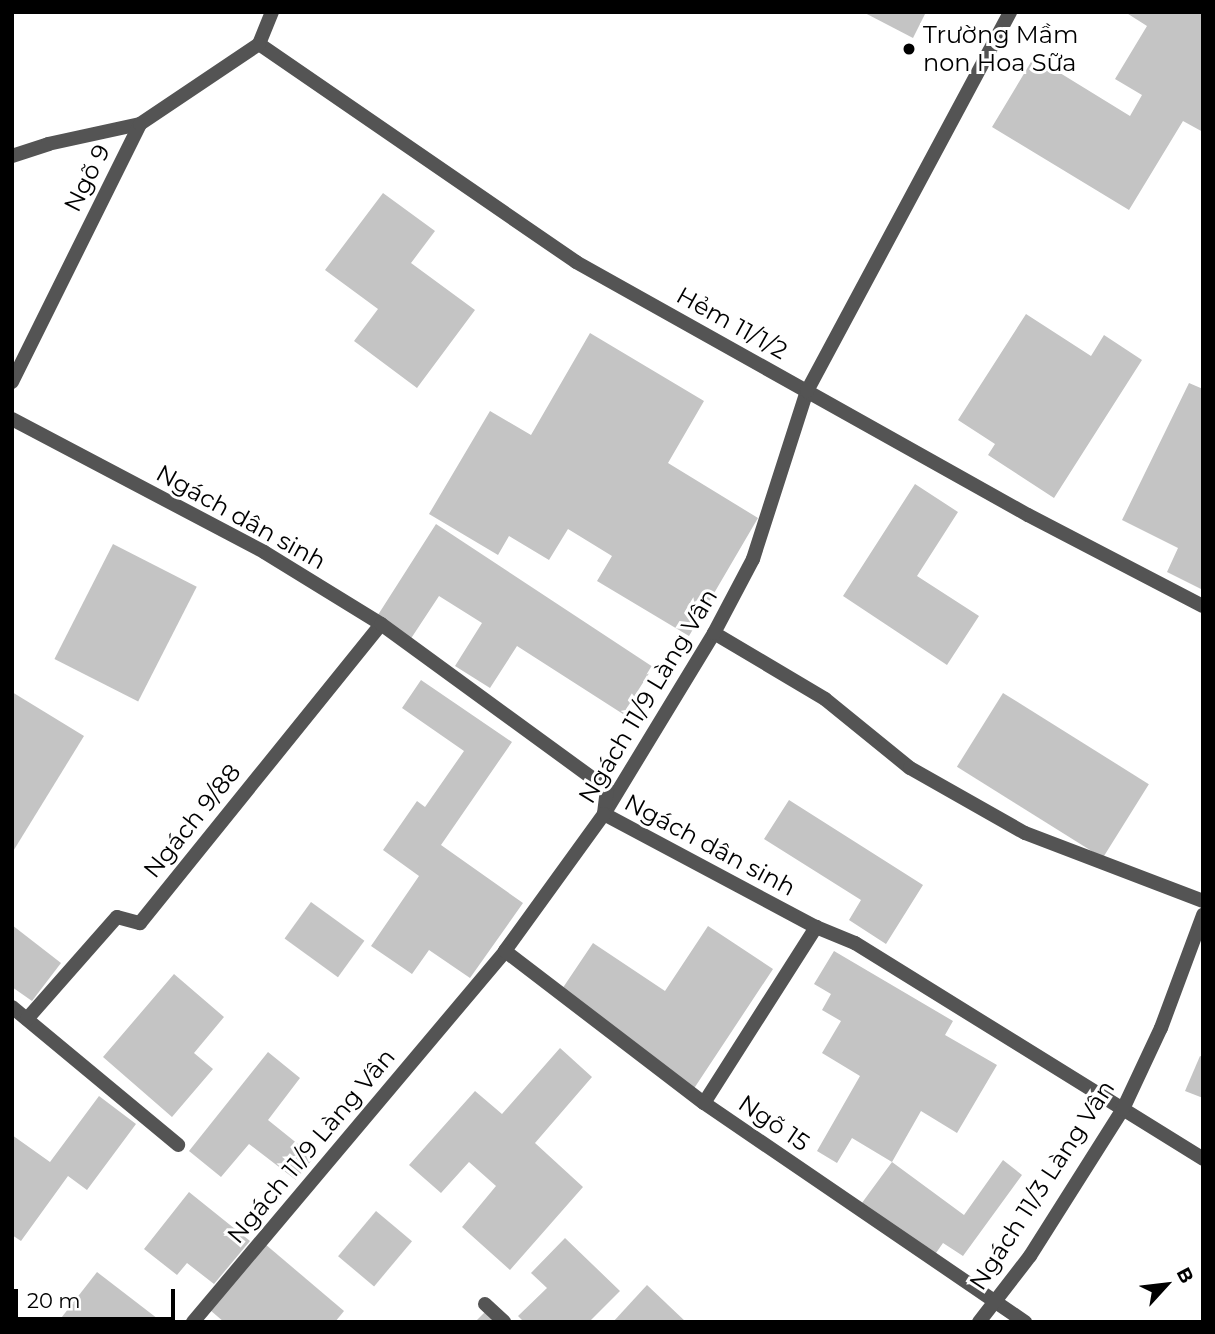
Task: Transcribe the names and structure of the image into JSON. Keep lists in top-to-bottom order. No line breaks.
{"streets":{"street":["Ngõ 9","Hẻm 11/1/2","Ngách dân sinh","Ngách 11/9 Làng Vân","Ngách 9/88","Ngõ 15","Ngách 11/3 Làng Vân"]},"crossings":[["Ngõ 9","Hẻm 11/1/2"],["Hẻm 11/1/2","Ngách 11/9 Làng Vân"],["Ngách dân sinh","Ngách 11/9 Làng Vân"],["Ngách dân sinh","Ngách 9/88"],["Ngách dân sinh","Ngách 11/3 Làng Vân"],["Ngách 11/9 Làng Vân","Ngõ 15"],["Ngõ 15","Ngách 11/3 Làng Vân"]],"places":["Trường Mầm non Hoa Sữa"],"scale_bar":"20 m","north":"top right"}
